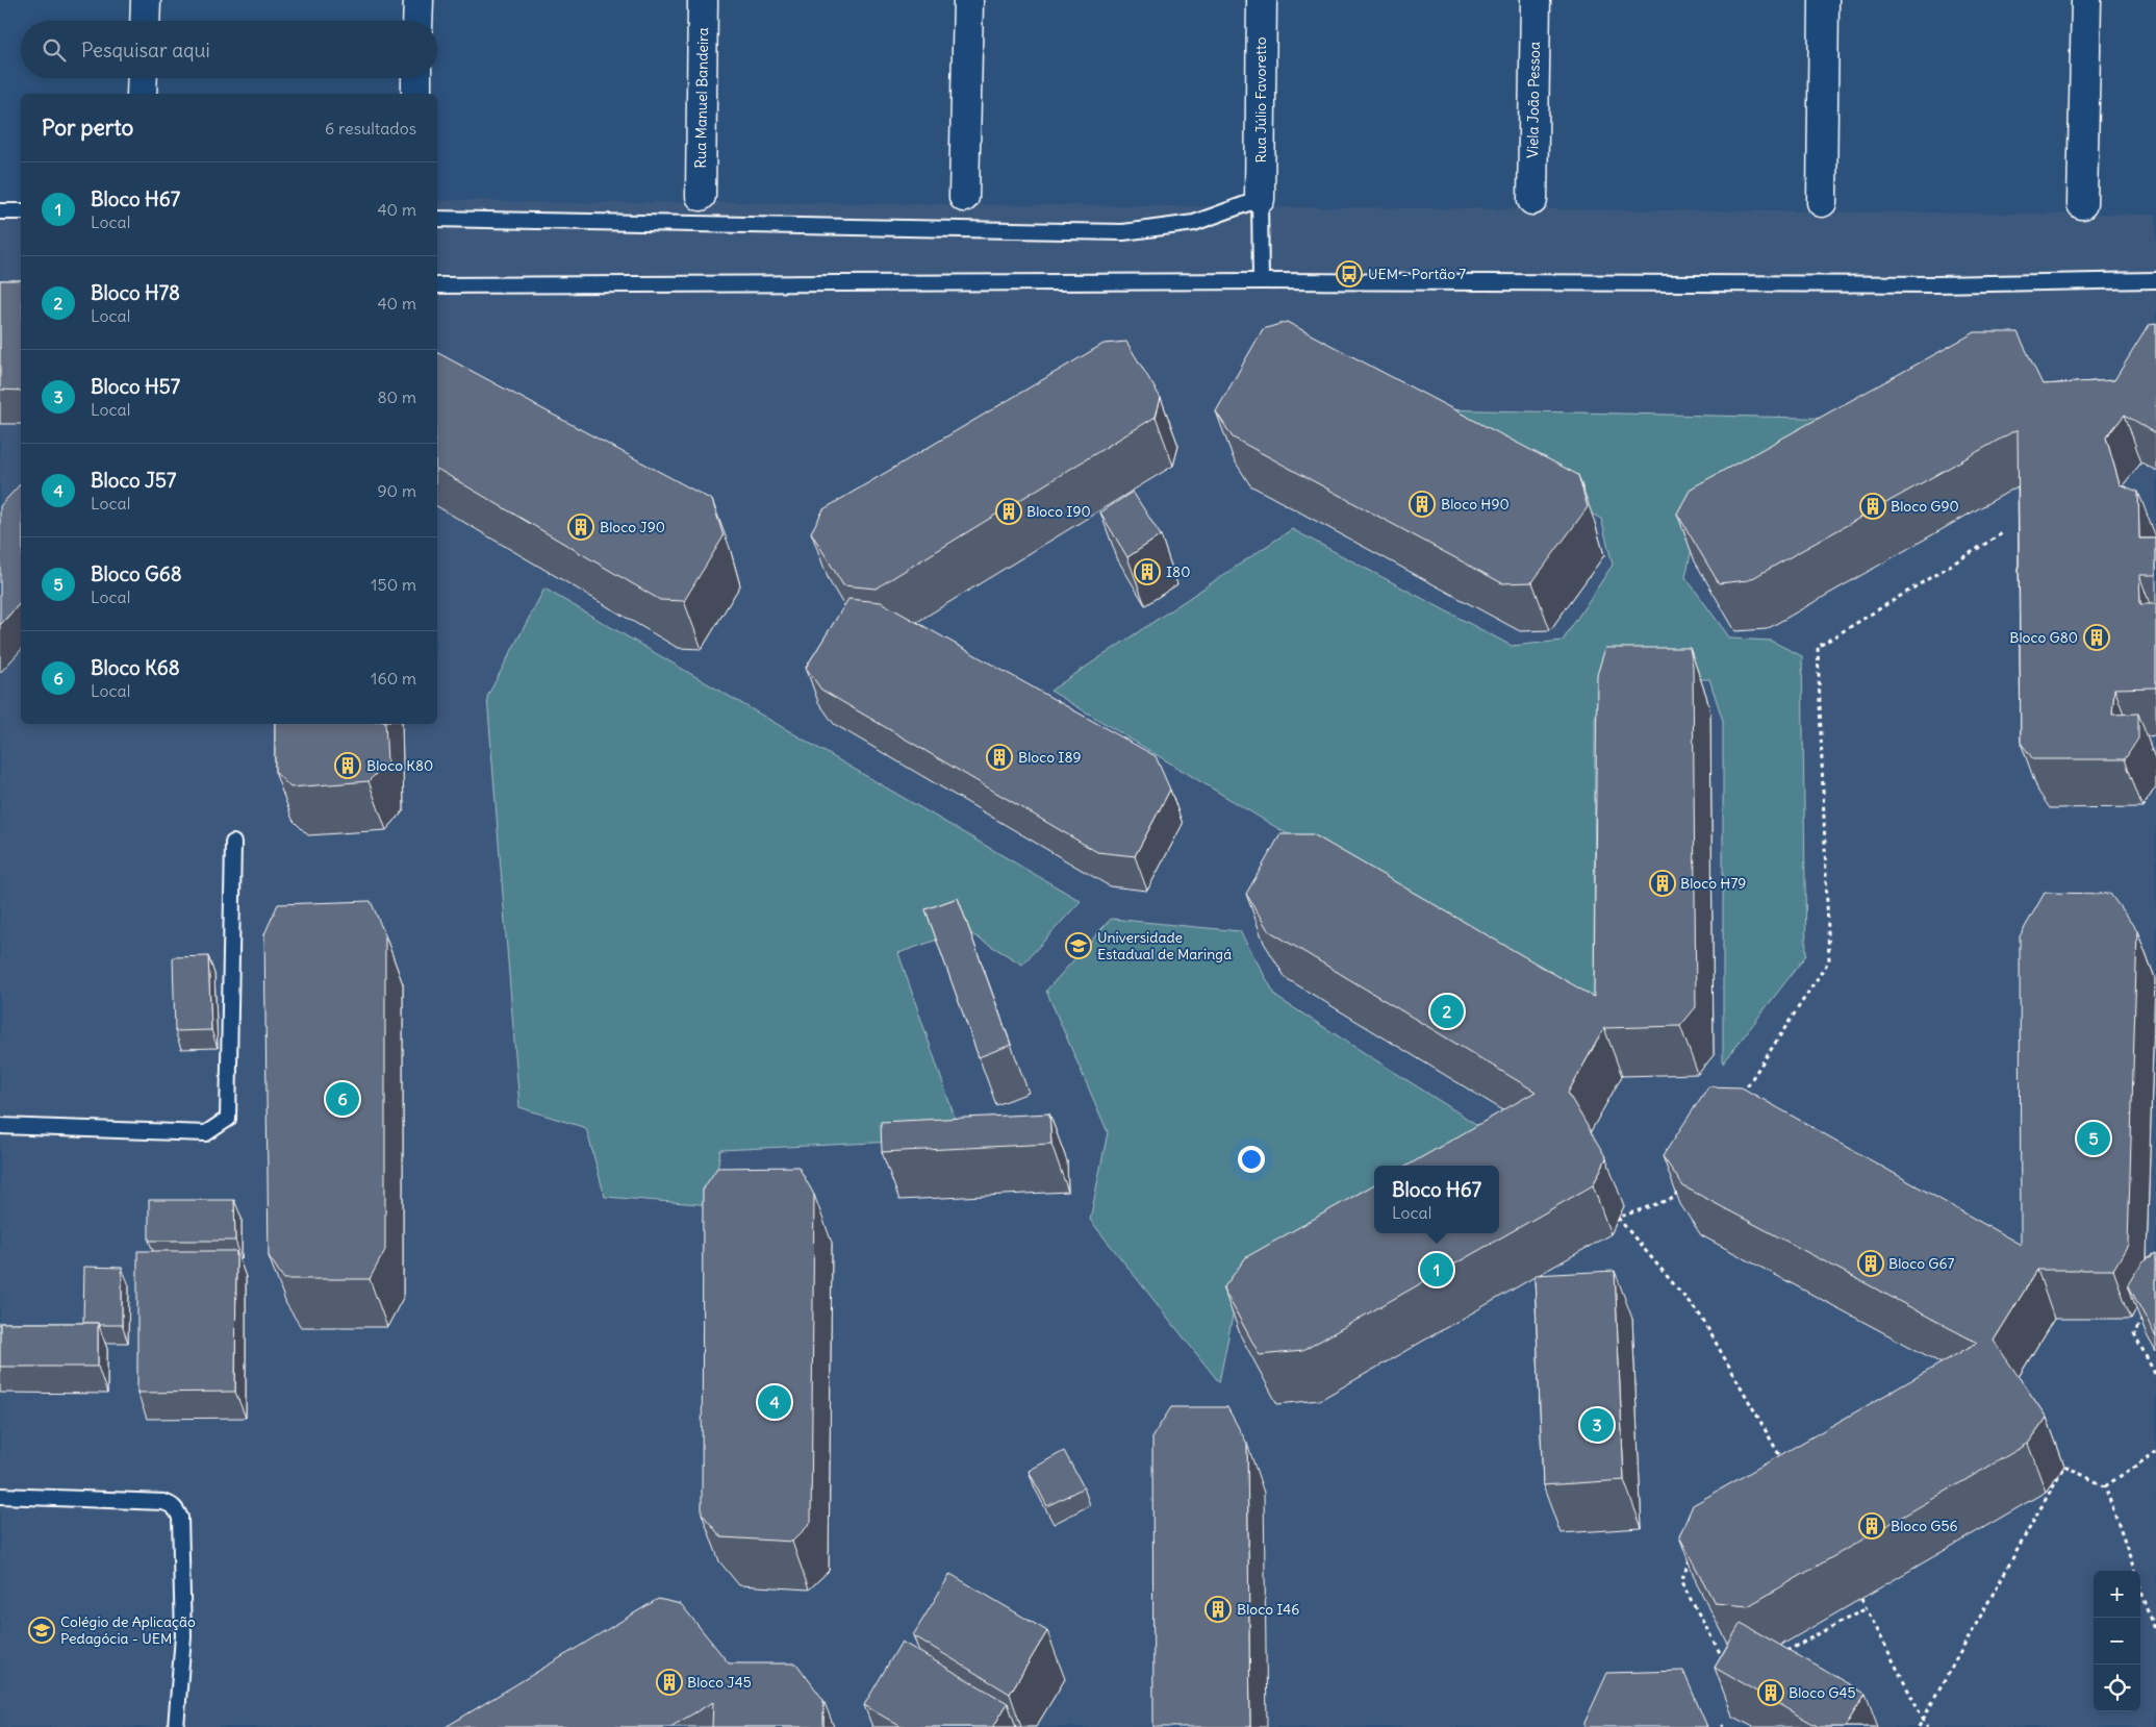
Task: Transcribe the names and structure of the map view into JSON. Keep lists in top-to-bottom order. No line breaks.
{"streets":{"street":["Rua Manuel Bandeira","Rua Júlio Favoretto","Viela João Pessoa"]},"places":{"bus stop":["UEM - Portão 7"],"building":["Bloco H90","Bloco G90","Bloco I90","Bloco J90","I80","Bloco G80","Bloco I89","Bloco K80","Bloco H79","Bloco G67","Bloco G56","Bloco I46","Bloco J45","Bloco G45"],"school or university":["Universidade Estadual de Maringá","Colégio de Aplicação Pedagócia - UEM"]},"page":{"search":"Pesquisar aqui","heading":["Por perto","6 resultados"],"list":[{"mark":"1","name":"Bloco H67","note":"Local","value":"40 m"},{"mark":"2","name":"Bloco H78","note":"Local","value":"40 m"},{"mark":"3","name":"Bloco H57","note":"Local","value":"80 m"},{"mark":"4","name":"Bloco J57","note":"Local","value":"90 m"},{"mark":"5","name":"Bloco G68","note":"Local","value":"150 m"},{"mark":"6","name":"Bloco K68","note":"Local","value":"160 m"}],"pins":["2","6","5","1","4","3"],"popup":["Bloco H67","Local"],"map_buttons":["+","−"]}}
